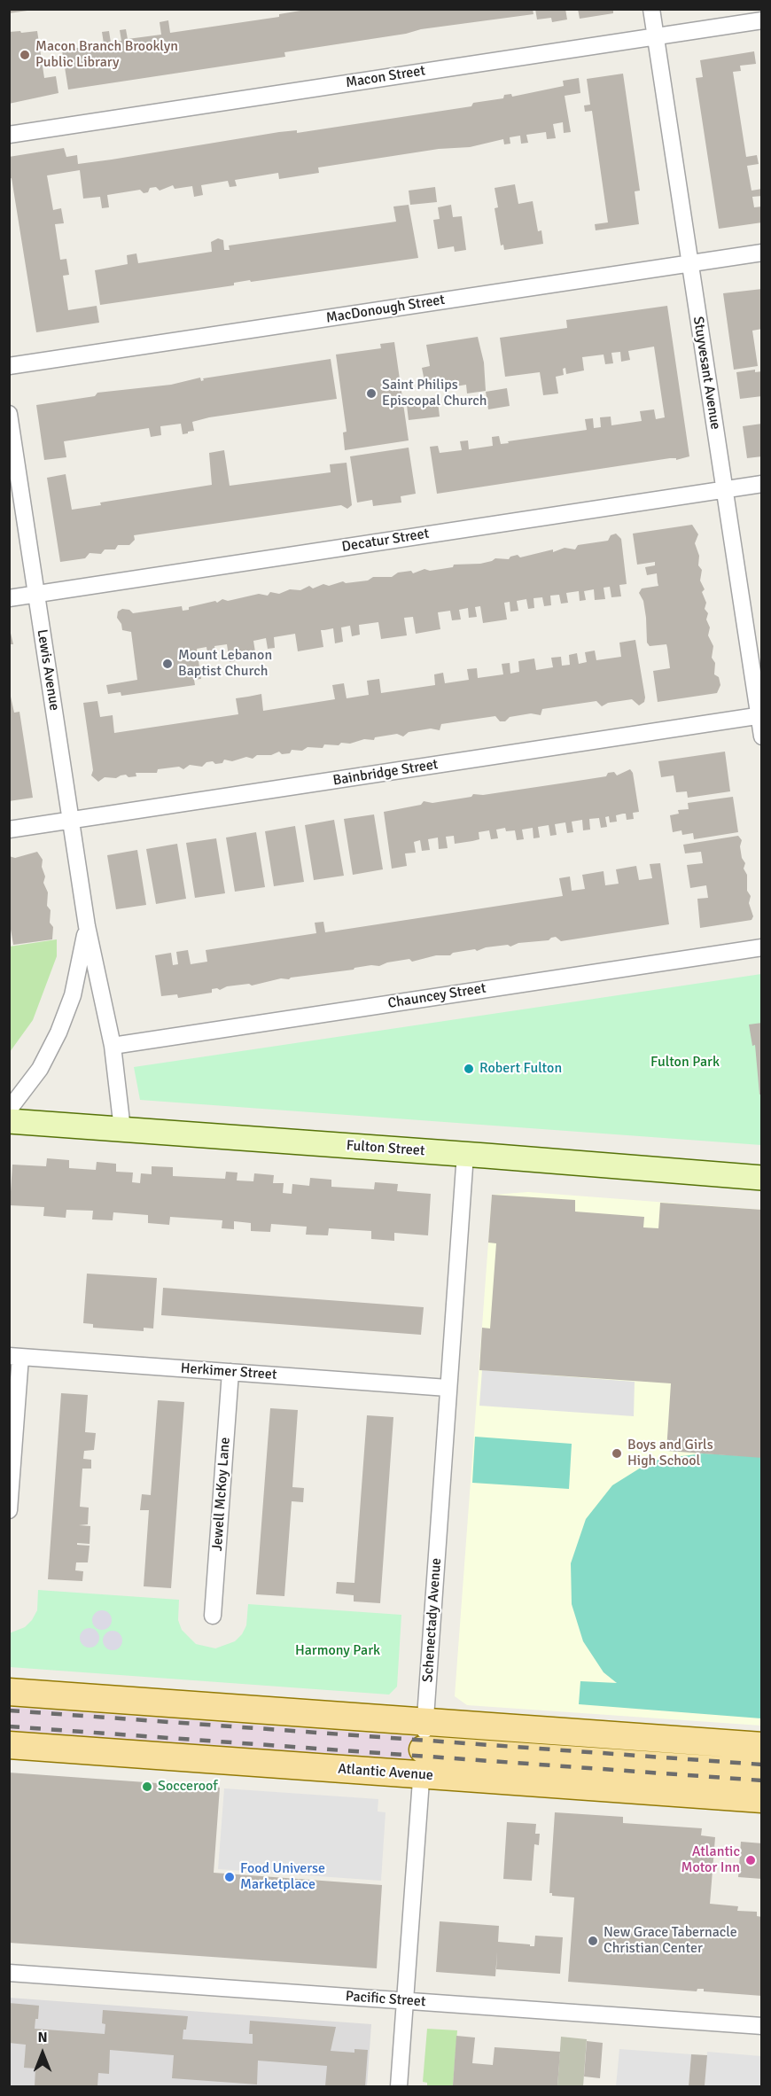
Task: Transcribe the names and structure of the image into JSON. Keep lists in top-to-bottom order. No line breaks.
{"streets":{"main road":["Fulton Street","Atlantic Avenue"],"street":["Macon Street","MacDonough Street","Stuyvesant Avenue","Decatur Street","Lewis Avenue","Bainbridge Street","Chauncey Street","Herkimer Street","Jewell McKoy Lane","Schenectady Avenue","Pacific Street"]},"crossings":[["Macon Street","Stuyvesant Avenue"],["MacDonough Street","Stuyvesant Avenue"],["Stuyvesant Avenue","Decatur Street"],["Stuyvesant Avenue","Bainbridge Street"],["Decatur Street","Lewis Avenue"],["Lewis Avenue","Bainbridge Street"],["Lewis Avenue","Chauncey Street"],["Lewis Avenue","Fulton Street"],["Fulton Street","Schenectady Avenue"],["Herkimer Street","Jewell McKoy Lane"],["Herkimer Street","Schenectady Avenue"],["Schenectady Avenue","Atlantic Avenue"],["Schenectady Avenue","Pacific Street"]],"parks":["Fulton Park","Harmony Park"],"places":["Macon Branch Brooklyn Public Library","Saint Philips Episcopal Church","Mount Lebanon Baptist Church","Robert Fulton","Boys and Girls High School","Socceroof","Atlantic Motor Inn","Food Universe Marketplace","New Grace Tabernacle Christian Center"],"north":"top"}
